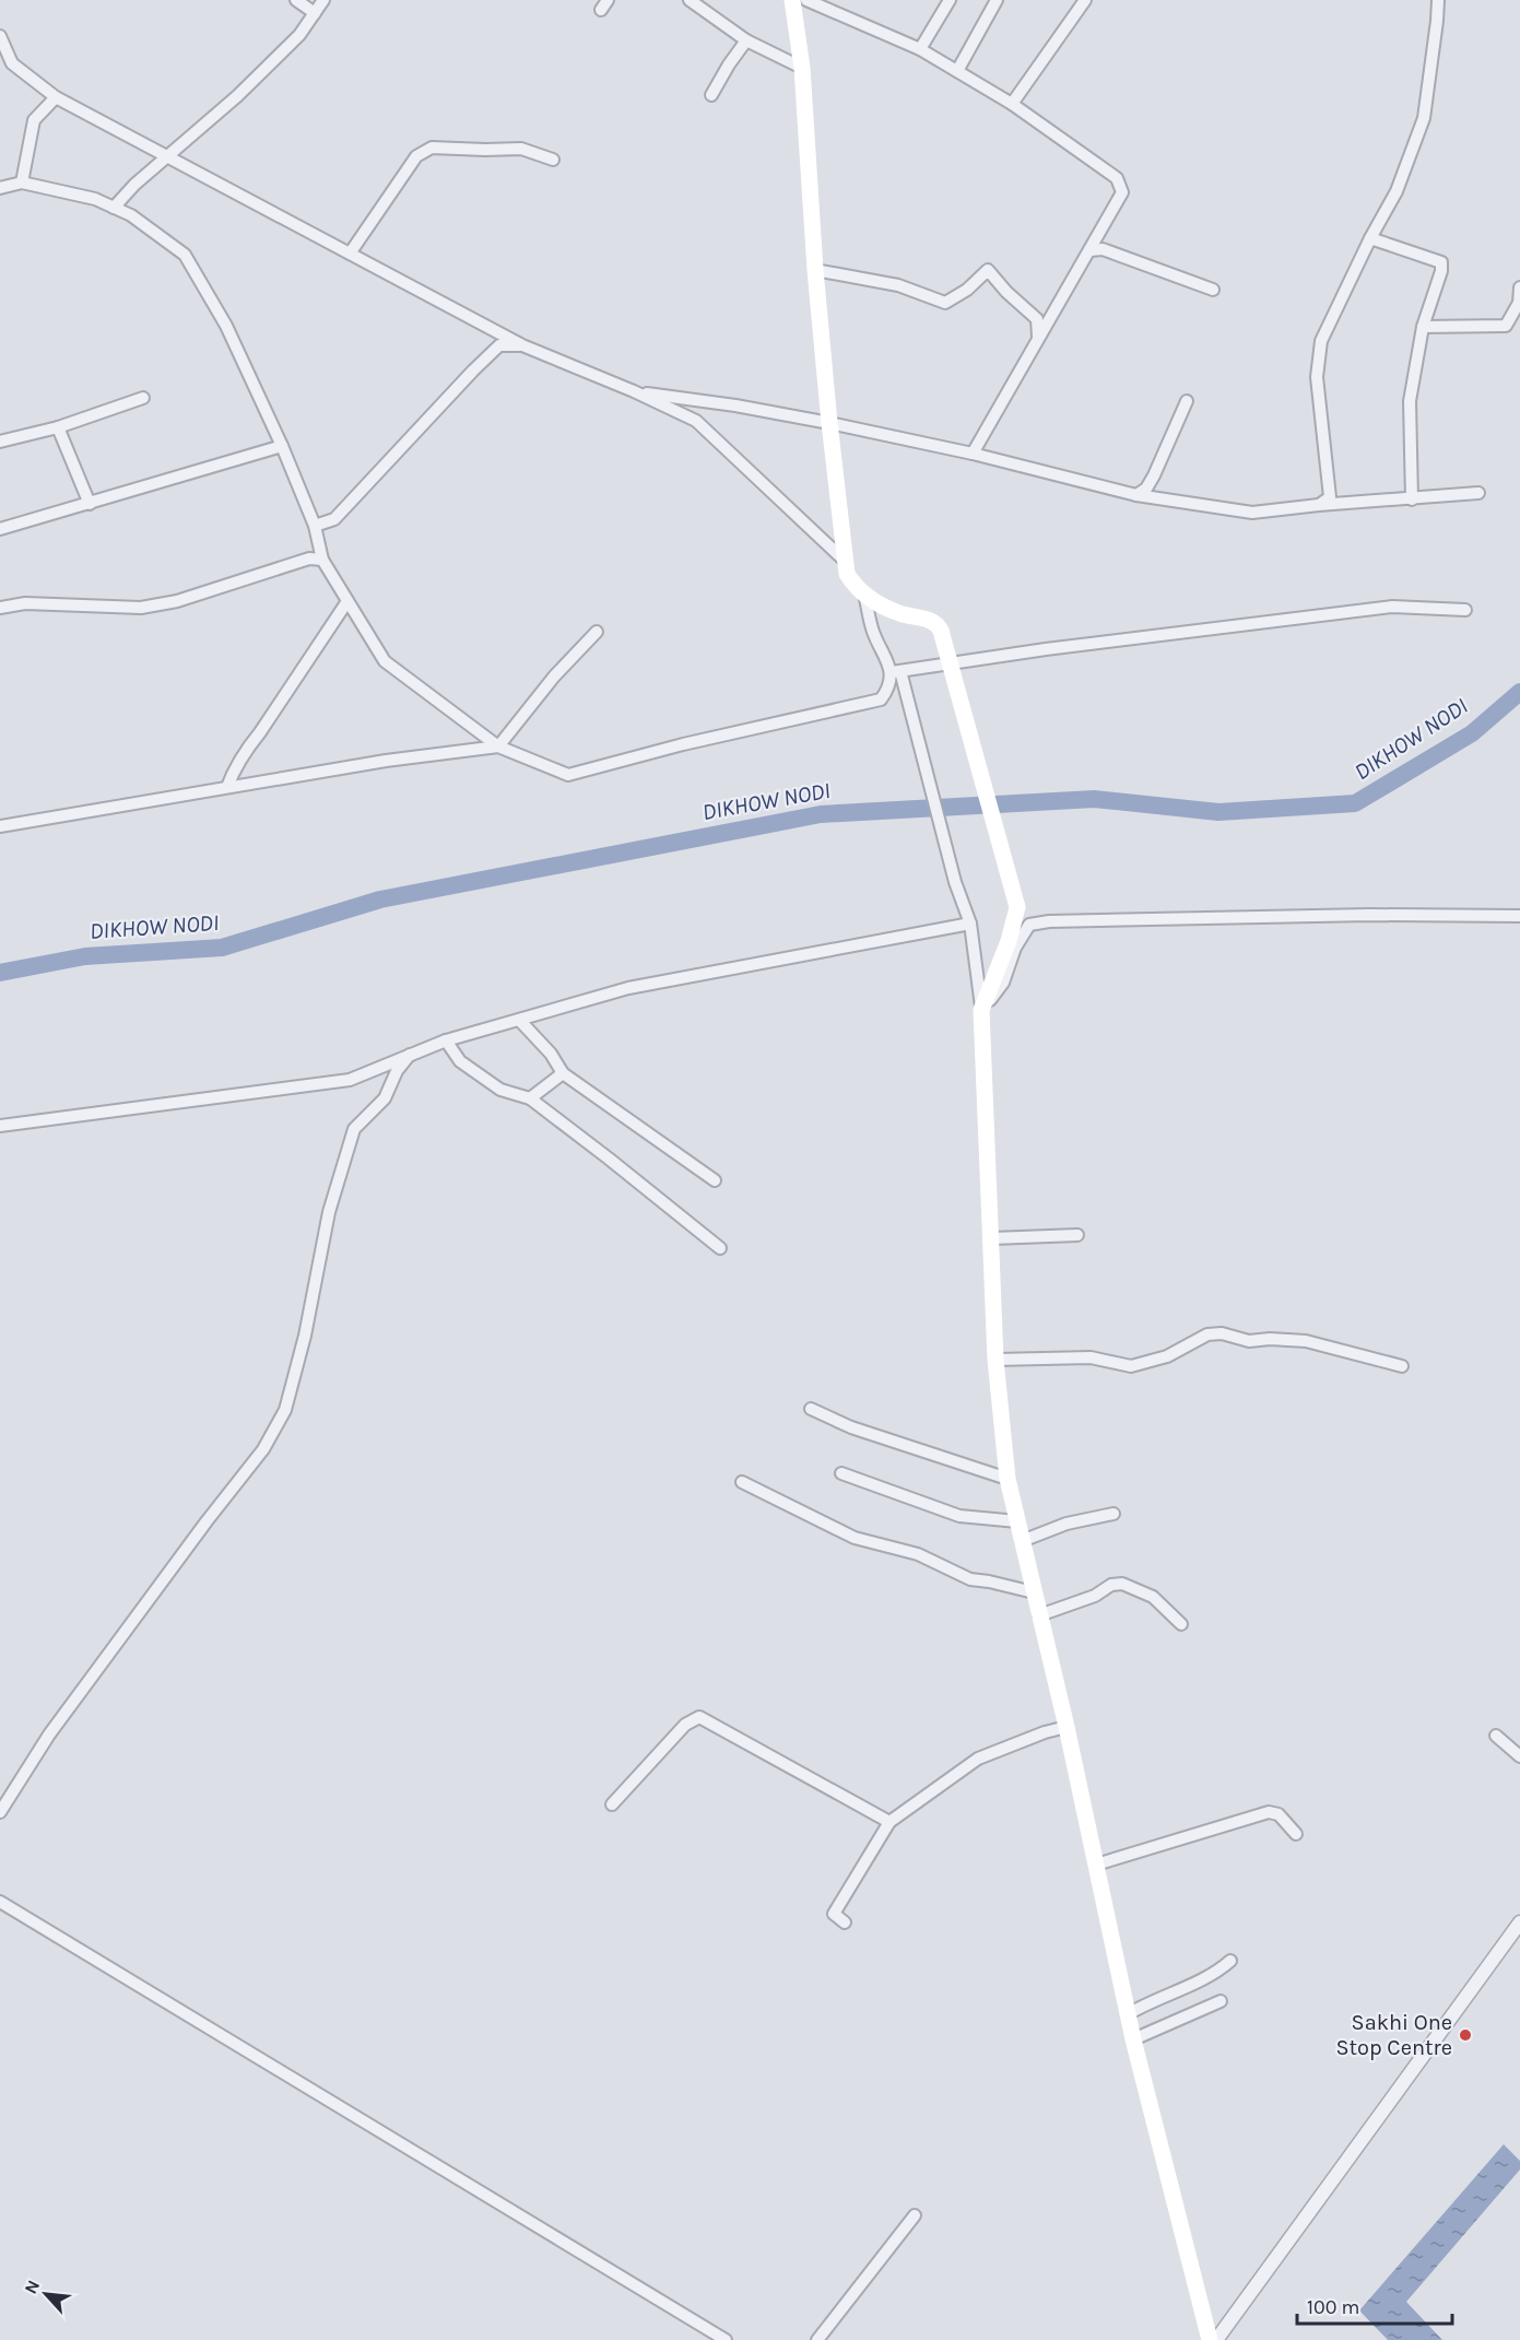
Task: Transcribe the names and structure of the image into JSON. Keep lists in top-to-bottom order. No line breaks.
{"water":["DIKHOW NODI"],"places":["Sakhi One Stop Centre"],"scale_bar":"100 m","north":"top left"}
